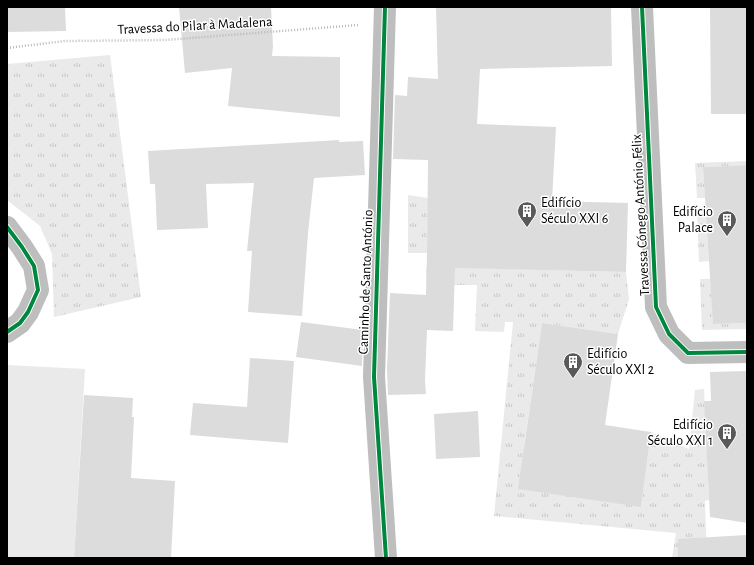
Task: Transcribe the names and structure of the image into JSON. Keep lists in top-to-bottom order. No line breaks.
{"streets":{"street":["Travessa Cónego António Félix","Caminho de Santo António"],"path":["Travessa do Pilar à Madalena"]},"crossings":[["Travessa do Pilar à Madalena","Caminho de Santo António"]],"places":{"building":["Edifício Século XXI 6","Edifício Palace","Edifício Século XXI 2","Edifício Século XXI 1"]}}
